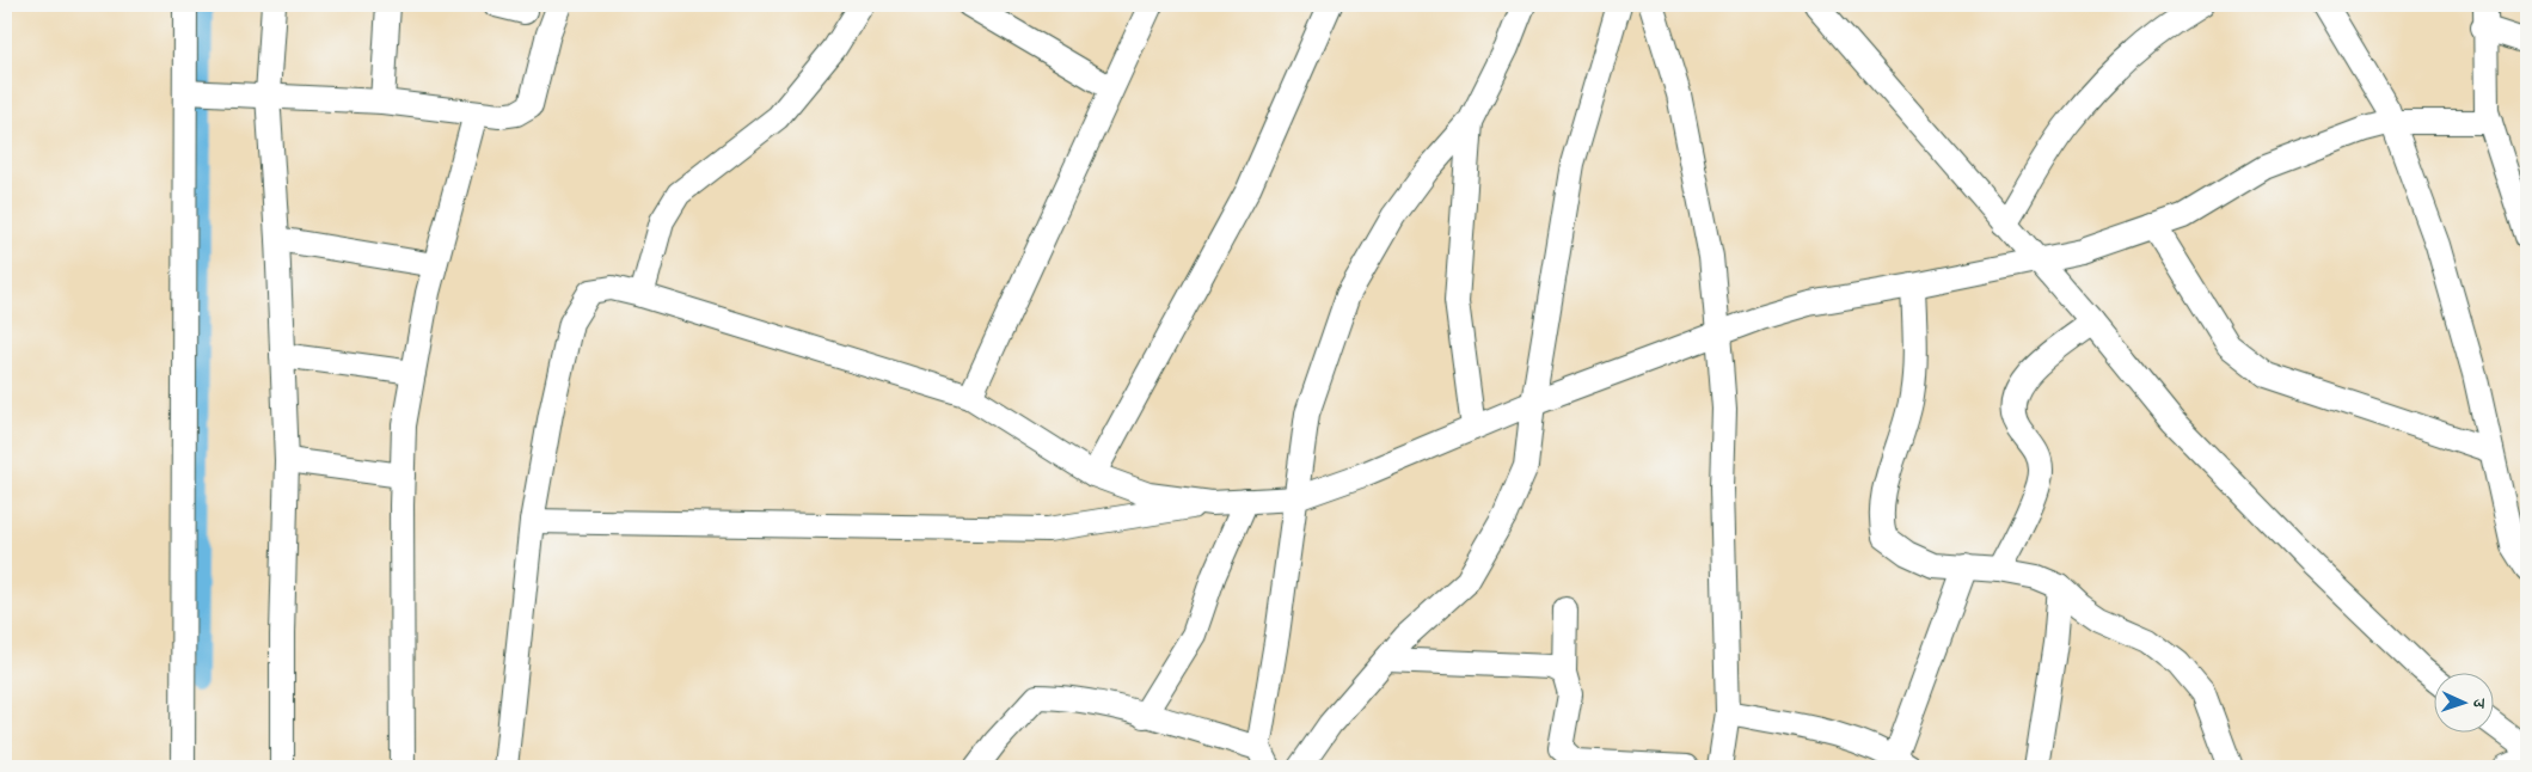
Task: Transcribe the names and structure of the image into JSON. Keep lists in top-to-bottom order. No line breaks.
{"north":"right"}
